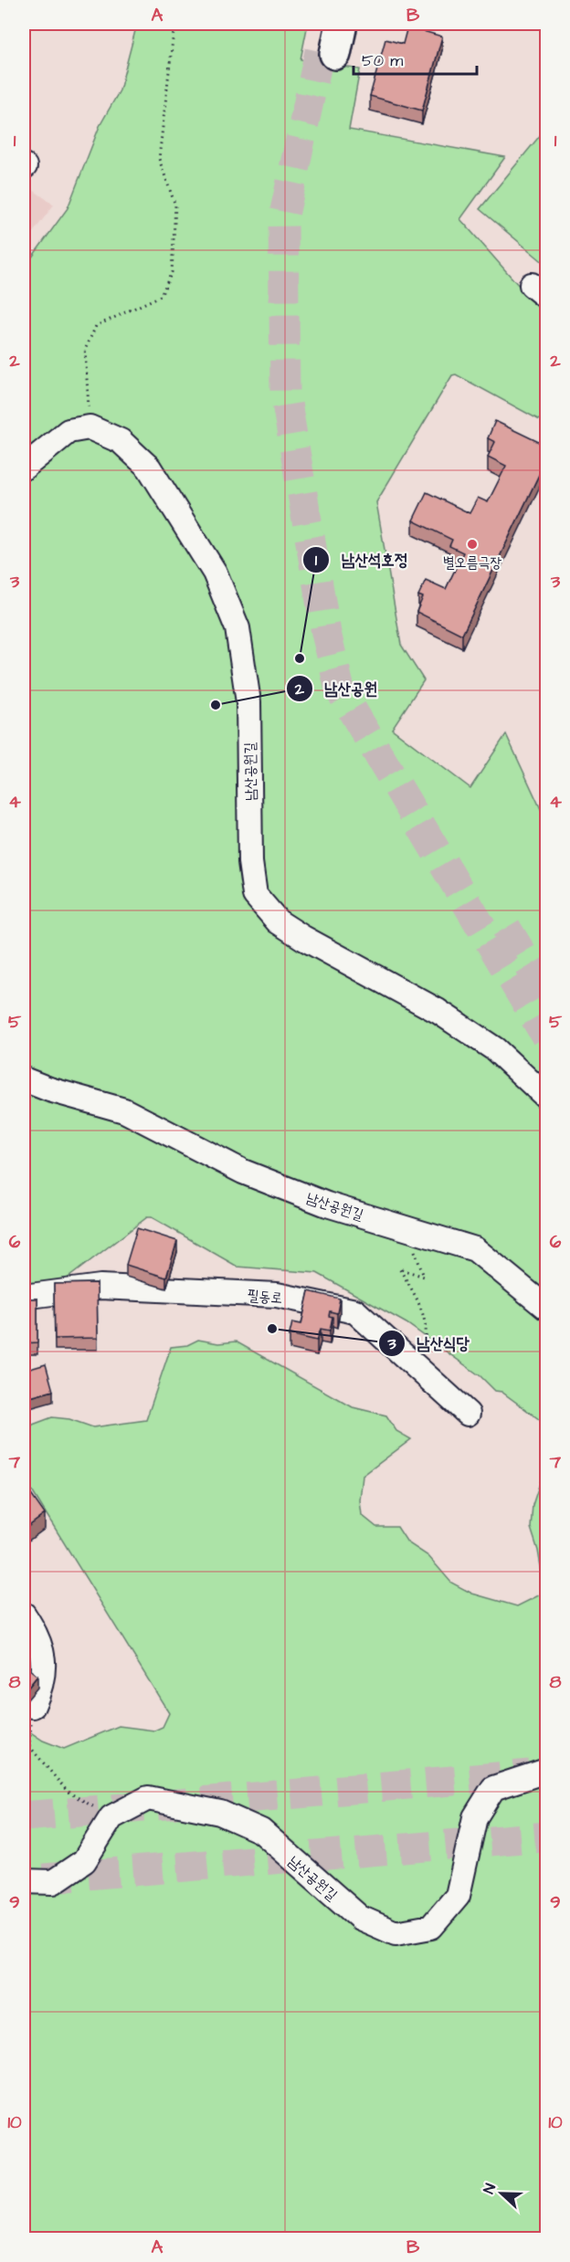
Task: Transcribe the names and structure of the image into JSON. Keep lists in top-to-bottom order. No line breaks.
{"streets":{"street":["남산공원길","필동로"]},"places":["별오름극장","남산석호정","남산공원","남산식당"],"scale_bar":"50 m","north":"left","grid":{"columns":["A","B"],"rows":["1","2","3","4","5","6","7","8","9","10"]}}
